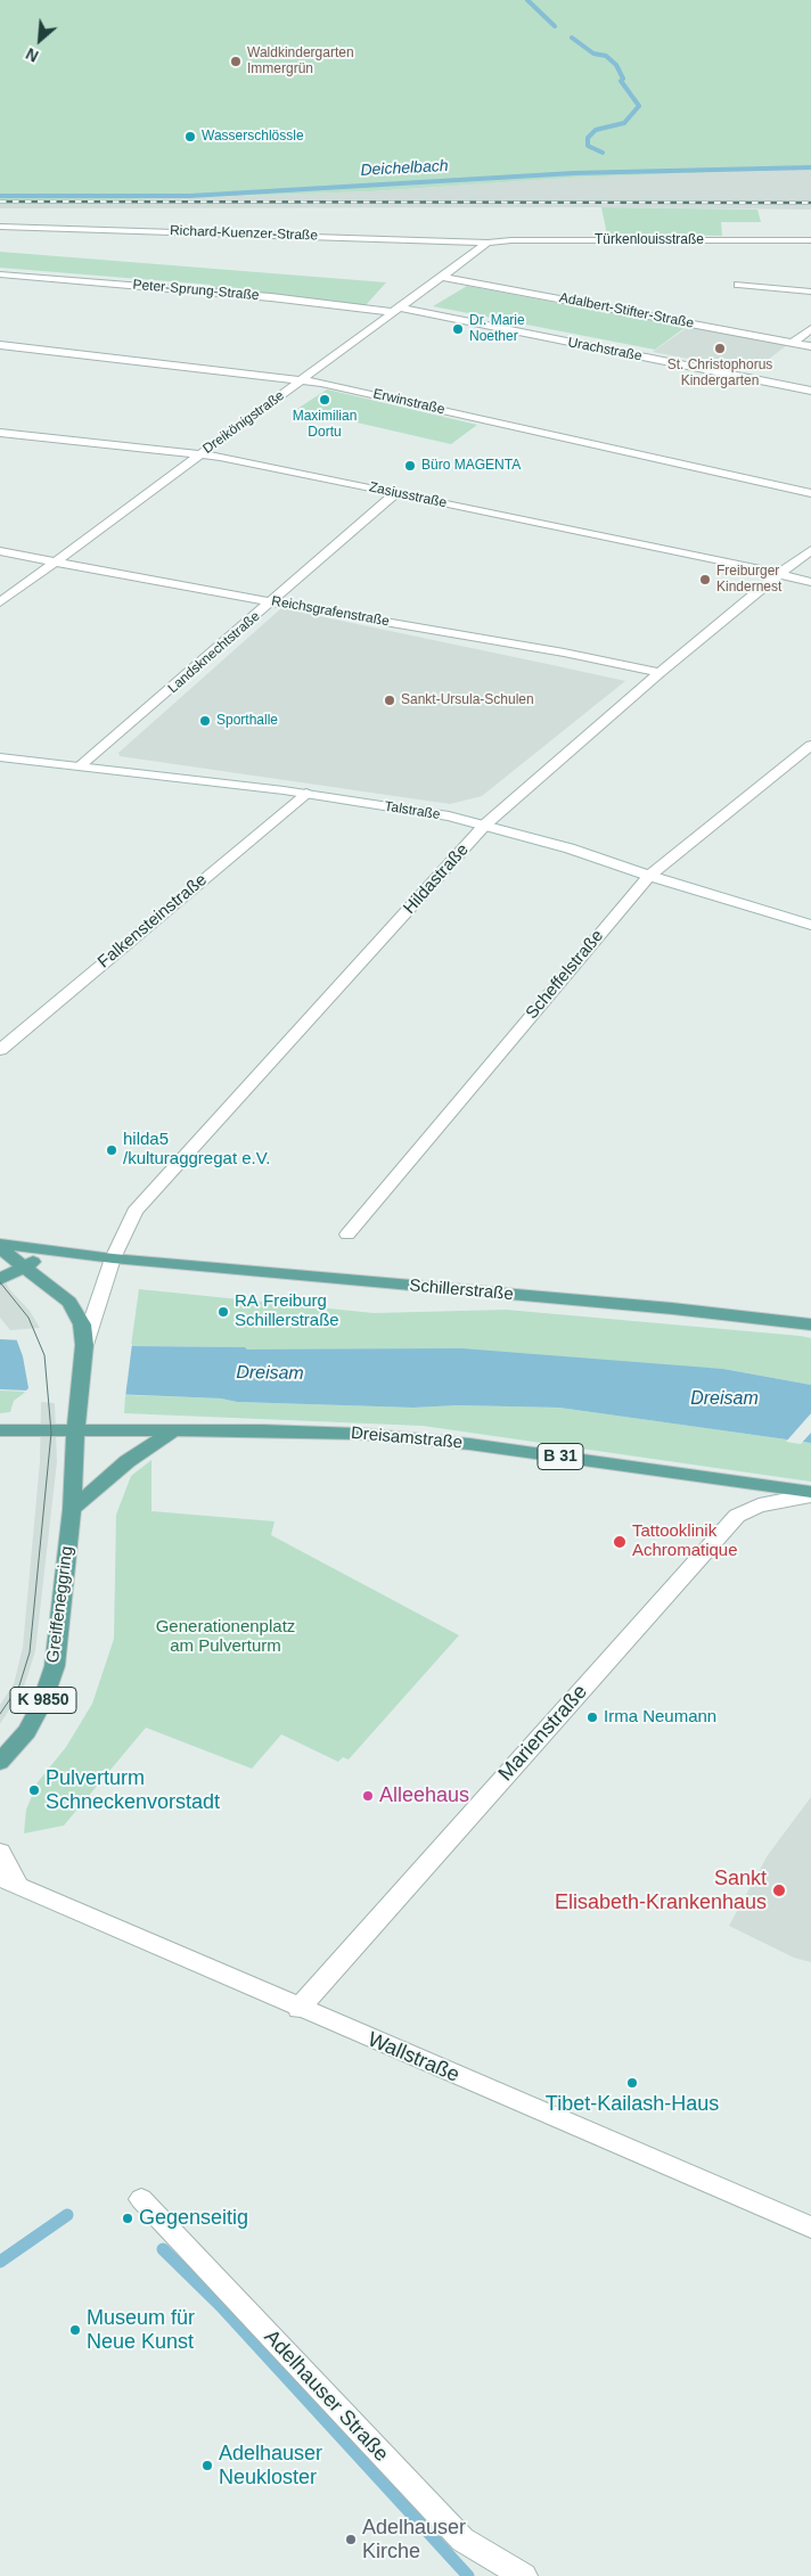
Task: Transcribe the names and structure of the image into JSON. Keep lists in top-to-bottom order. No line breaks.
{"streets":{"main road":["Schillerstraße","Dreisamstraße","B 31","Greiffeneggring","K 9850"],"street":["Richard-Kuenzer-Straße","Türkenlouisstraße","Peter-Sprung-Straße","Adalbert-Stifter-Straße","Urachstraße","Erwinstraße","Dreikönigstraße","Zasiusstraße","Reichsgrafenstraße","Landsknechtstraße","Talstraße","Hildastraße","Falkensteinstraße","Scheffelstraße","Marienstraße","Wallstraße","Adelhauser Straße"]},"crossings":[["Richard-Kuenzer-Straße","Türkenlouisstraße"],["Richard-Kuenzer-Straße","Dreikönigstraße"],["Türkenlouisstraße","Dreikönigstraße"],["Peter-Sprung-Straße","Urachstraße"],["Peter-Sprung-Straße","Dreikönigstraße"],["Adalbert-Stifter-Straße","Dreikönigstraße"],["Urachstraße","Dreikönigstraße"],["Erwinstraße","Dreikönigstraße"],["Dreikönigstraße","Zasiusstraße"],["Dreikönigstraße","Reichsgrafenstraße"],["Zasiusstraße","Landsknechtstraße"],["Zasiusstraße","Hildastraße"],["Reichsgrafenstraße","Landsknechtstraße"],["Reichsgrafenstraße","Hildastraße"],["Landsknechtstraße","Talstraße"],["Talstraße","Hildastraße"],["Talstraße","Falkensteinstraße"],["Talstraße","Scheffelstraße"],["Hildastraße","Schillerstraße"],["Hildastraße","K 9850"],["Dreisamstraße","Greiffeneggring"],["Dreisamstraße","K 9850"],["Dreisamstraße","Marienstraße"],["Greiffeneggring","K 9850"],["Marienstraße","Wallstraße"]],"water":["Deichelbach","Dreisam"],"parks":["Generationenplatz am Pulverturm"],"places":["Waldkindergarten Immergrün","Wasserschlössle","Dr. Marie Noether","St. Christophorus Kindergarten","Maximilian Dortu","Büro MAGENTA","Freiburger Kindernest","Sankt-Ursula-Schulen","Sporthalle","hilda5 /kulturaggregat e.V.","RA Freiburg Schillerstraße","Tattooklinik Achromatique","Irma Neumann","Pulverturm Schneckenvorstadt","Alleehaus","Sankt Elisabeth-Krankenhaus","Tibet-Kailash-Haus","Gegenseitig","Museum für Neue Kunst","Adelhauser Neukloster","Adelhauser Kirche"],"north":"bottom left"}
